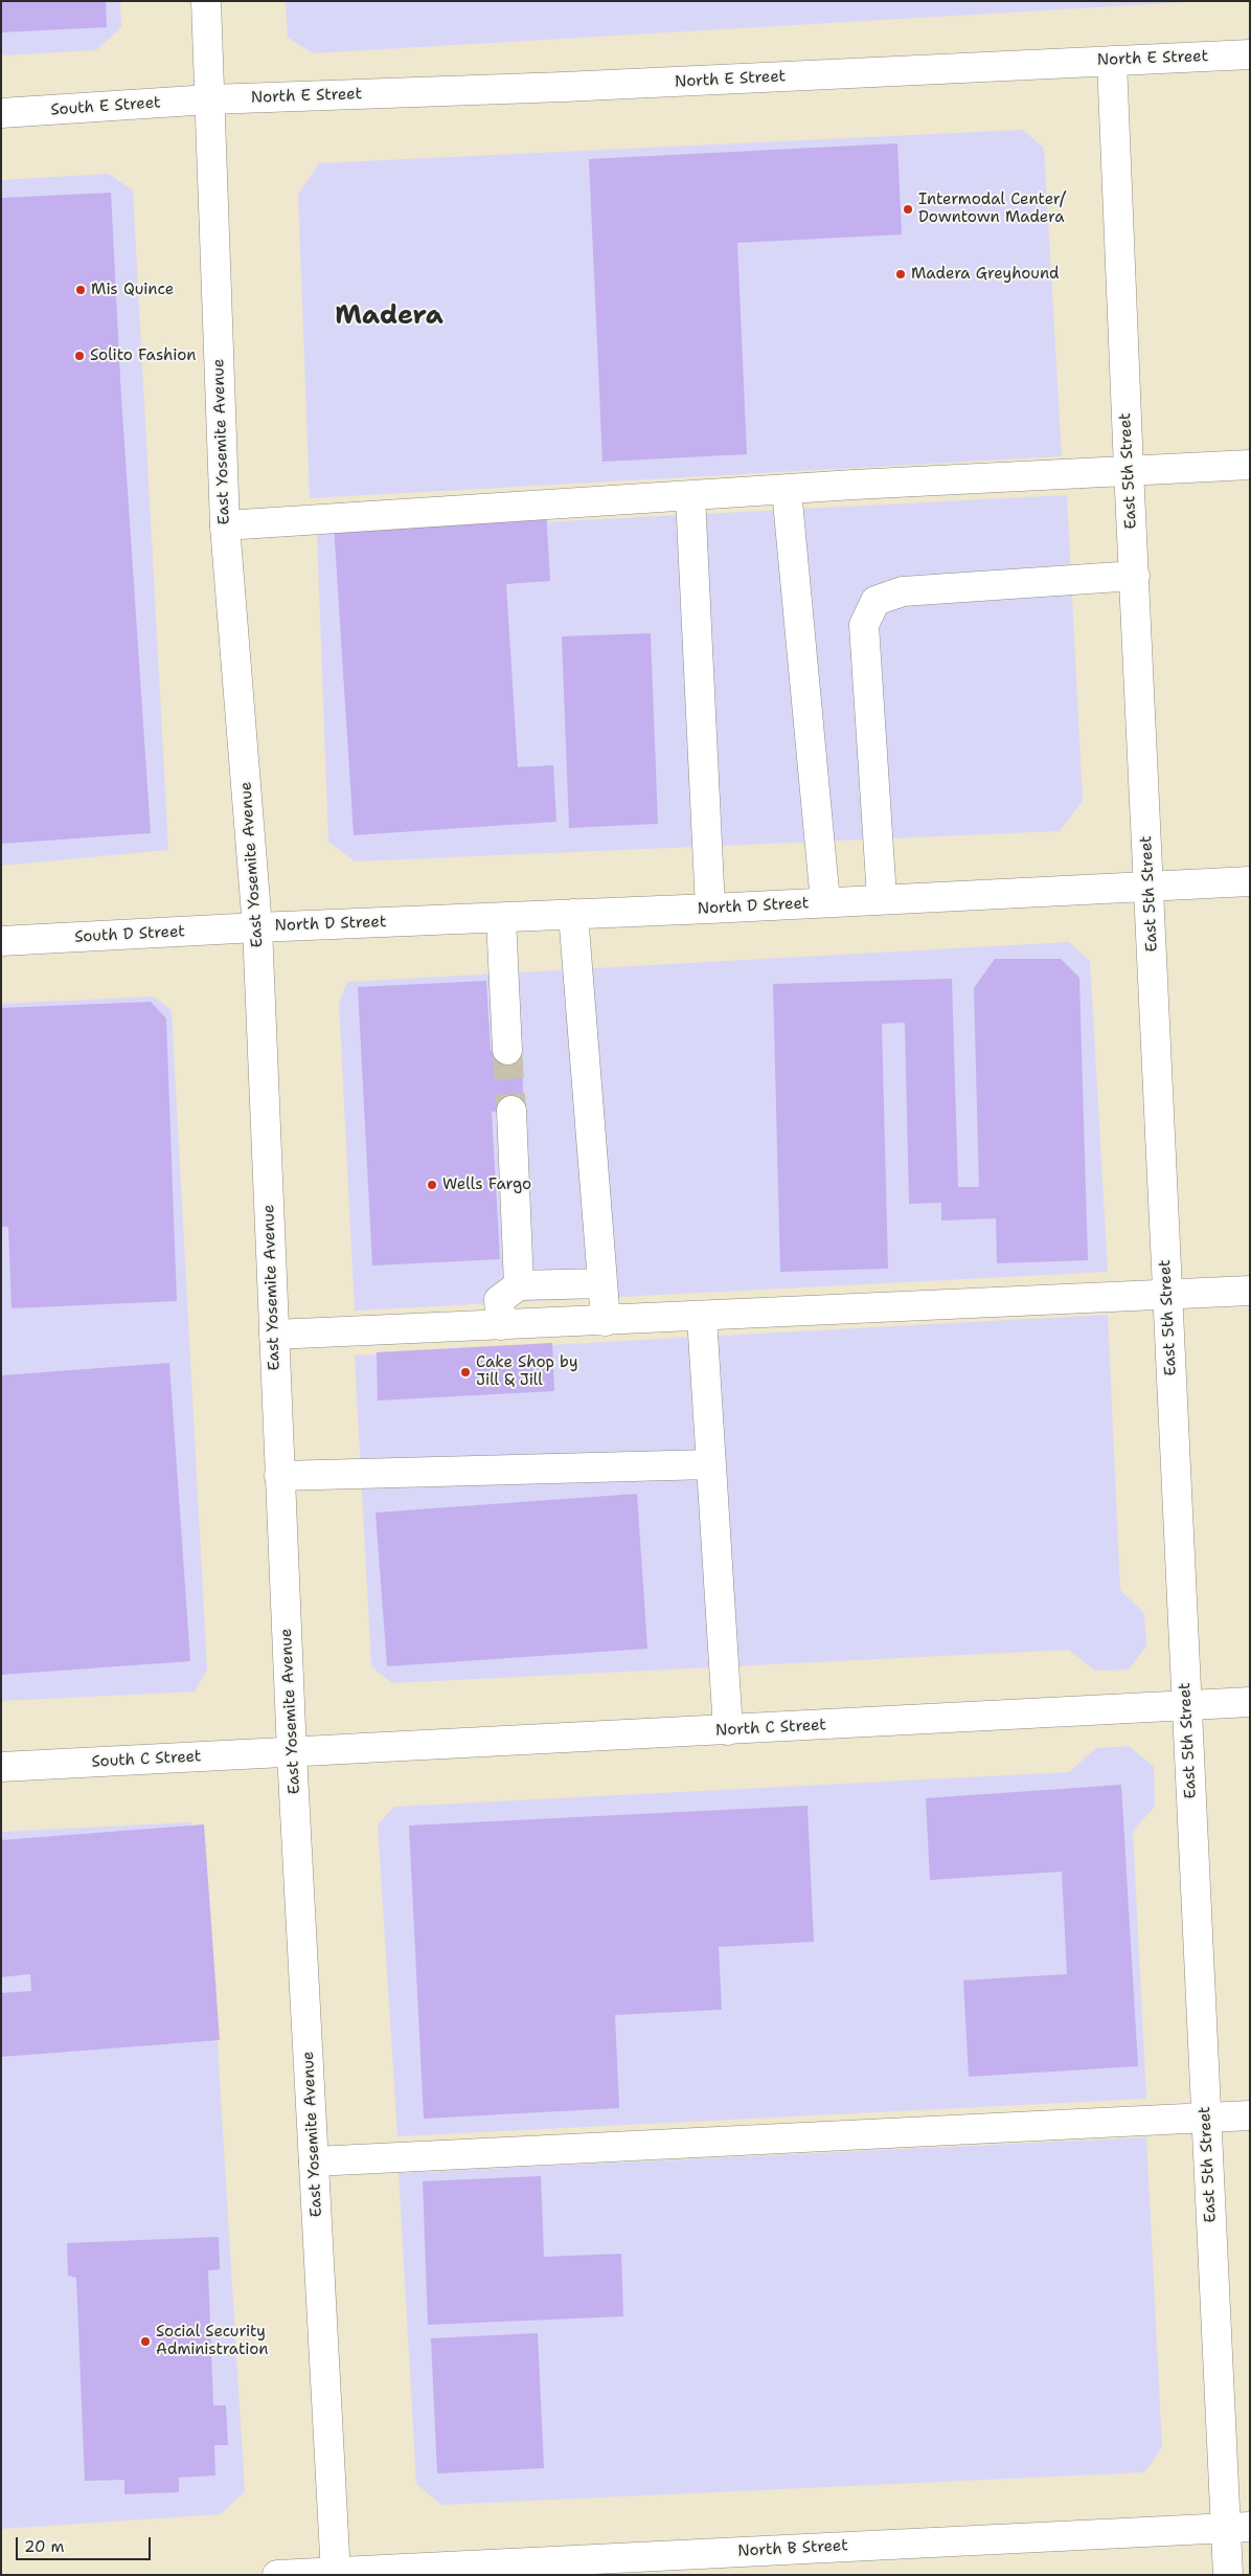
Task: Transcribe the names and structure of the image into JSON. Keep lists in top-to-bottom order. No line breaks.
{"streets":{"street":["North E Street","South E Street","East Yosemite Avenue","East 5th Street","North D Street","South D Street","North C Street","South C Street","North B Street"]},"crossings":[["North E Street","South E Street"],["North E Street","East Yosemite Avenue"],["North E Street","East 5th Street"],["South E Street","East Yosemite Avenue"],["East Yosemite Avenue","North D Street"],["East Yosemite Avenue","South D Street"],["East Yosemite Avenue","North C Street"],["East Yosemite Avenue","South C Street"],["East Yosemite Avenue","North B Street"],["East 5th Street","North D Street"],["East 5th Street","North C Street"],["East 5th Street","North B Street"],["North D Street","South D Street"],["North C Street","South C Street"]],"districts":["Madera"],"places":["Intermodal Center/ Downtown Madera","Madera Greyhound","Mis Quince","Solito Fashion","Wells Fargo","Cake Shop by Jill & Jill","Social Security Administration"],"scale_bar":"20 m"}
